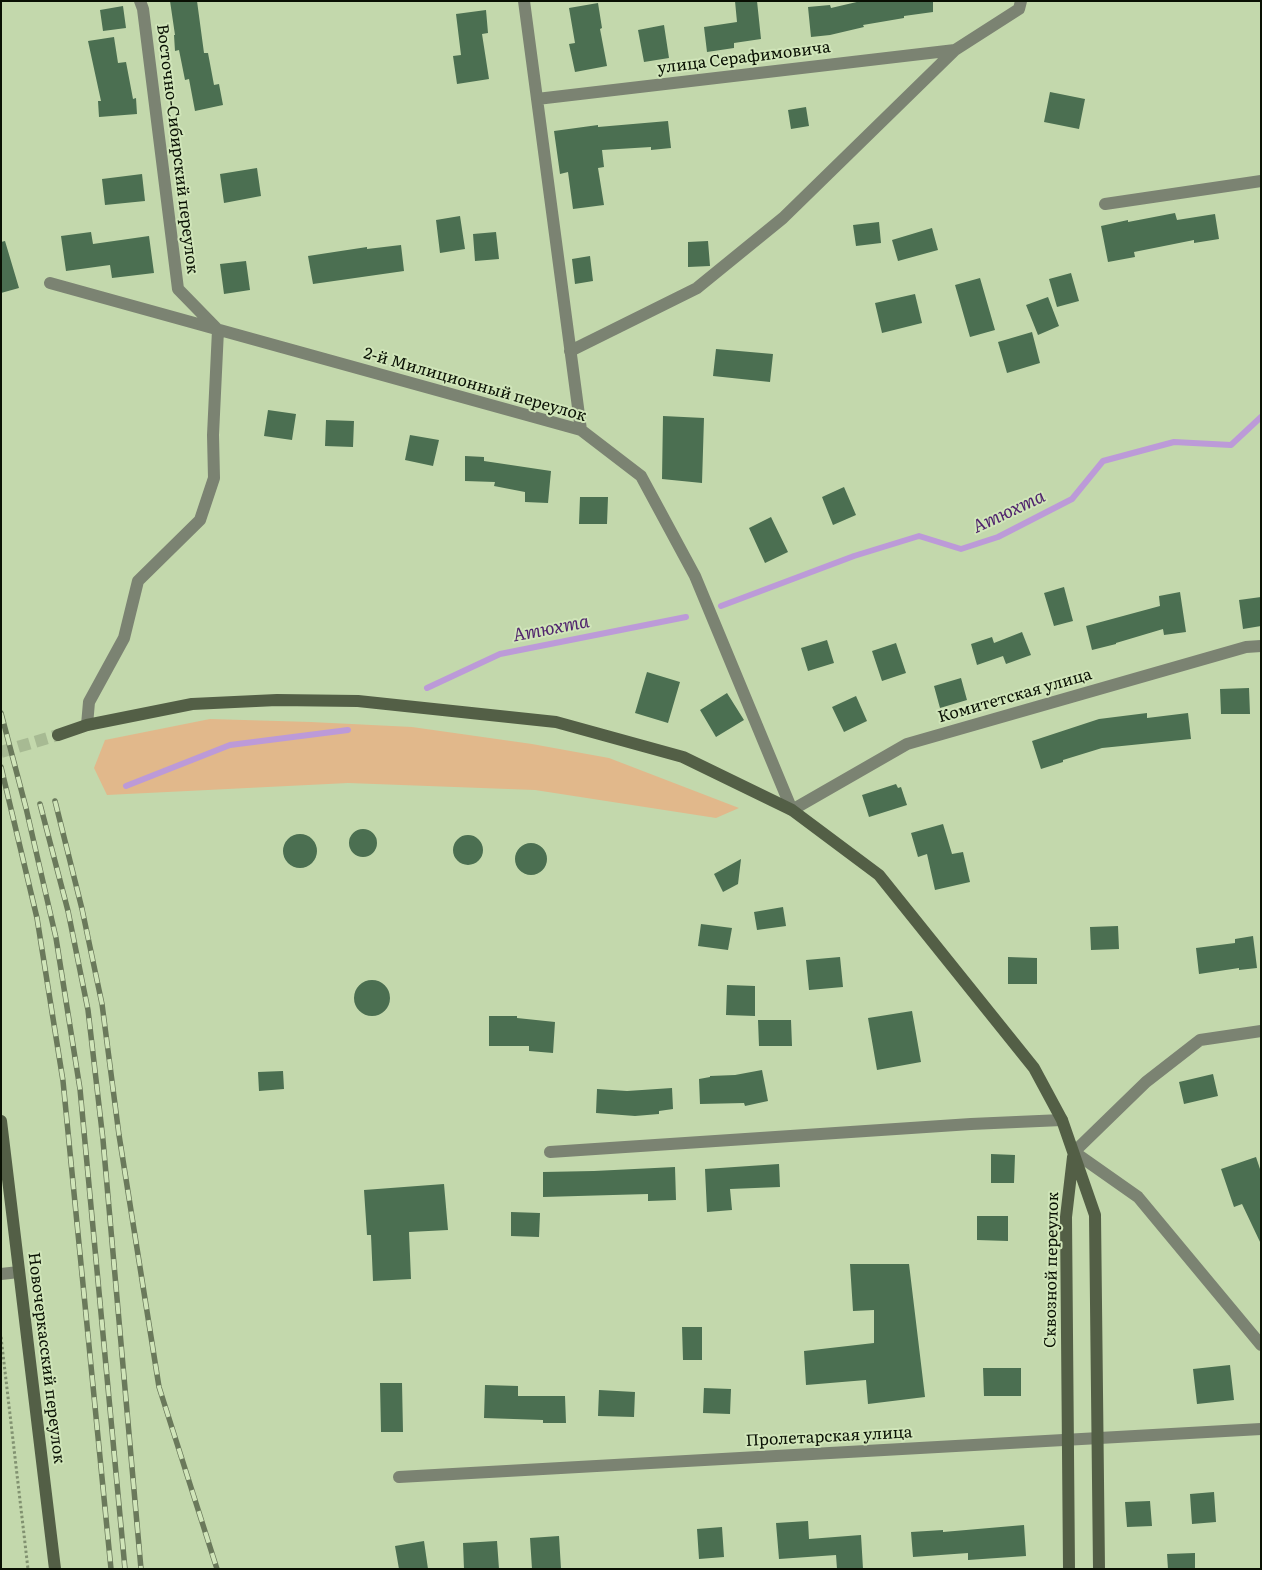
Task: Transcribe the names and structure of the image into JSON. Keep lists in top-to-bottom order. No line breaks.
{"streets":{"street":["улица Серафимовича","Восточно-Сибирский переулок","2-й Милиционный переулок","Комитетская улица","Сквозной переулок","Новочеркасский переулок","Пролетарская улица"]},"crossings":[["Восточно-Сибирский переулок","2-й Милиционный переулок"],["2-й Милиционный переулок","Комитетская улица"],["Сквозной переулок","Пролетарская улица"]],"water":["Атюхта"]}
